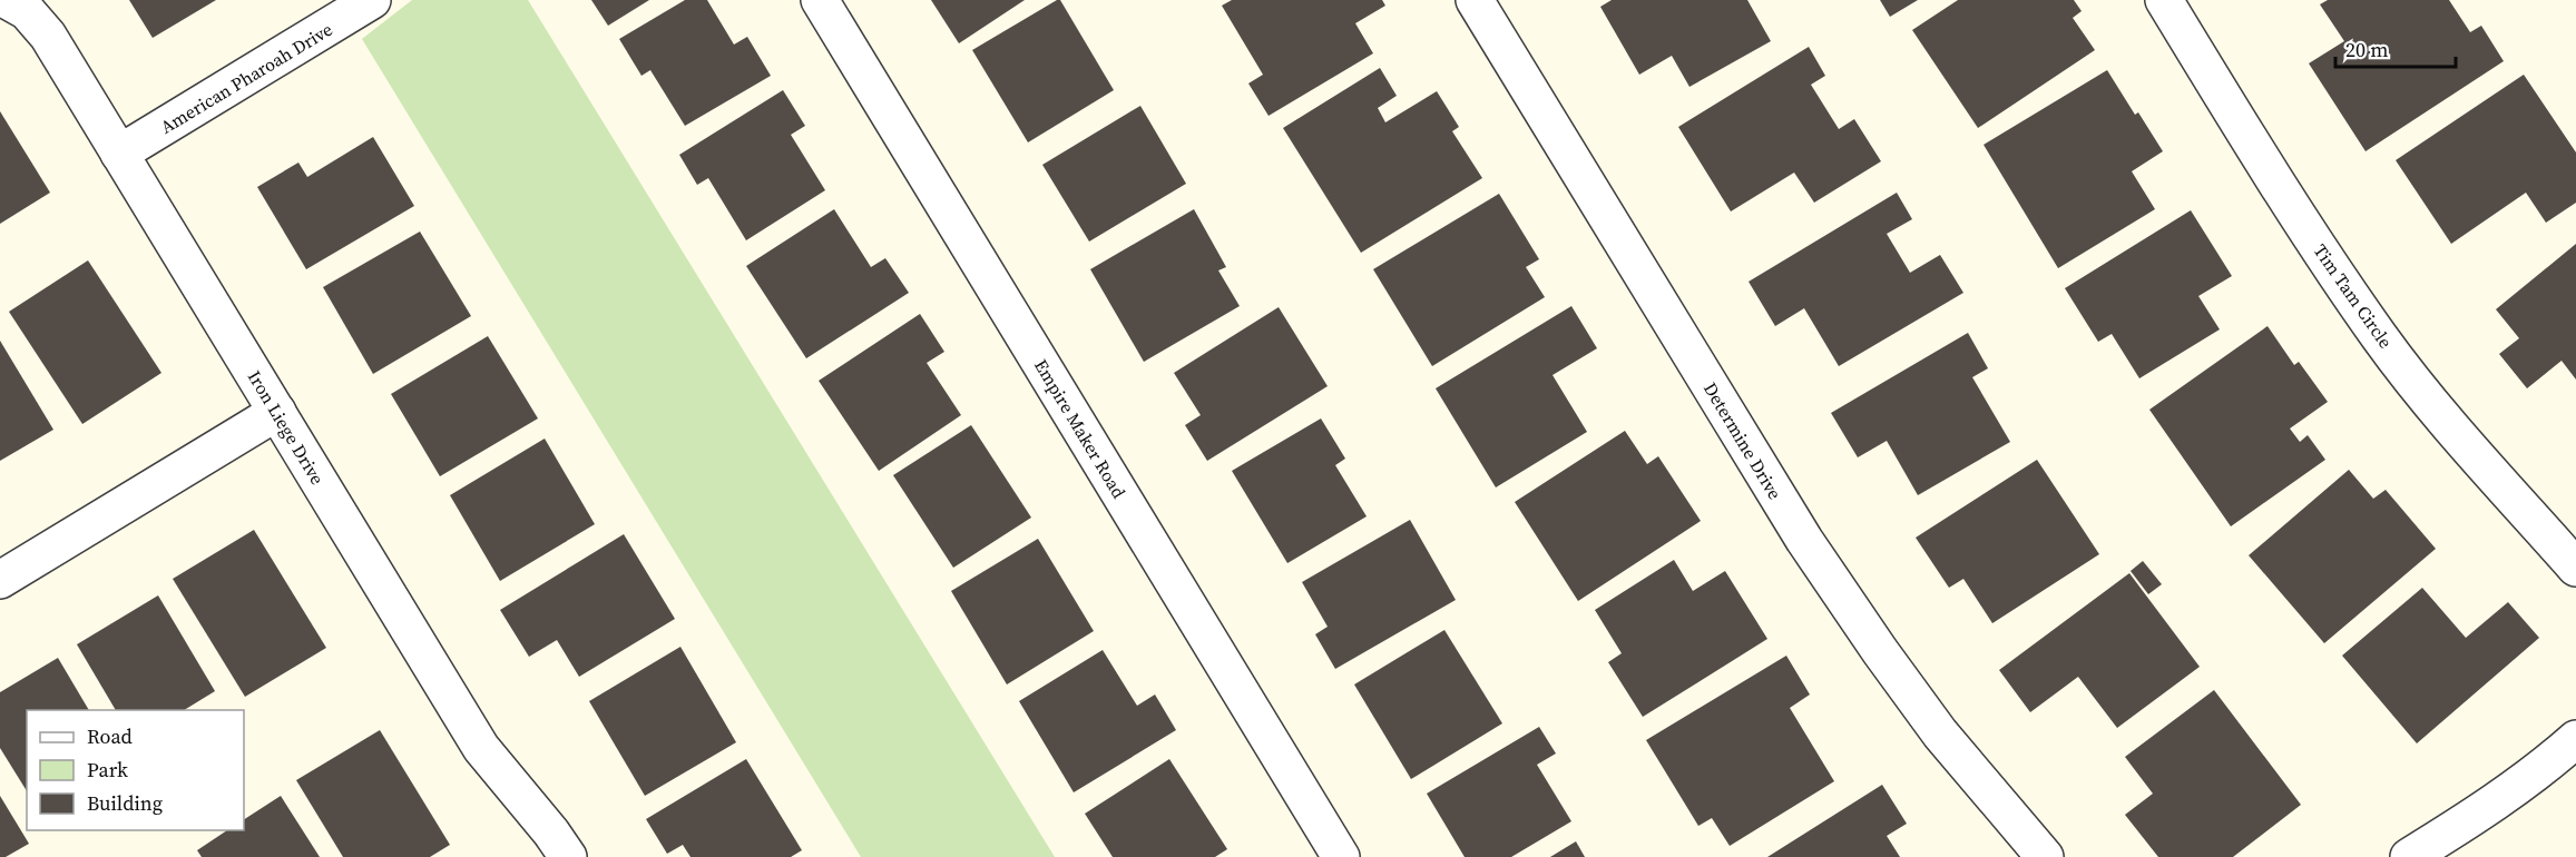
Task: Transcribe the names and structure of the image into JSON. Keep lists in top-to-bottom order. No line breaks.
{"streets":{"street":["American Pharoah Drive","Tim Tam Circle","Iron Liege Drive","Empire Maker Road","Determine Drive"]},"crossings":[["American Pharoah Drive","Iron Liege Drive"]],"legend":["Road","Park","Building"],"scale_bar":"20 m"}
